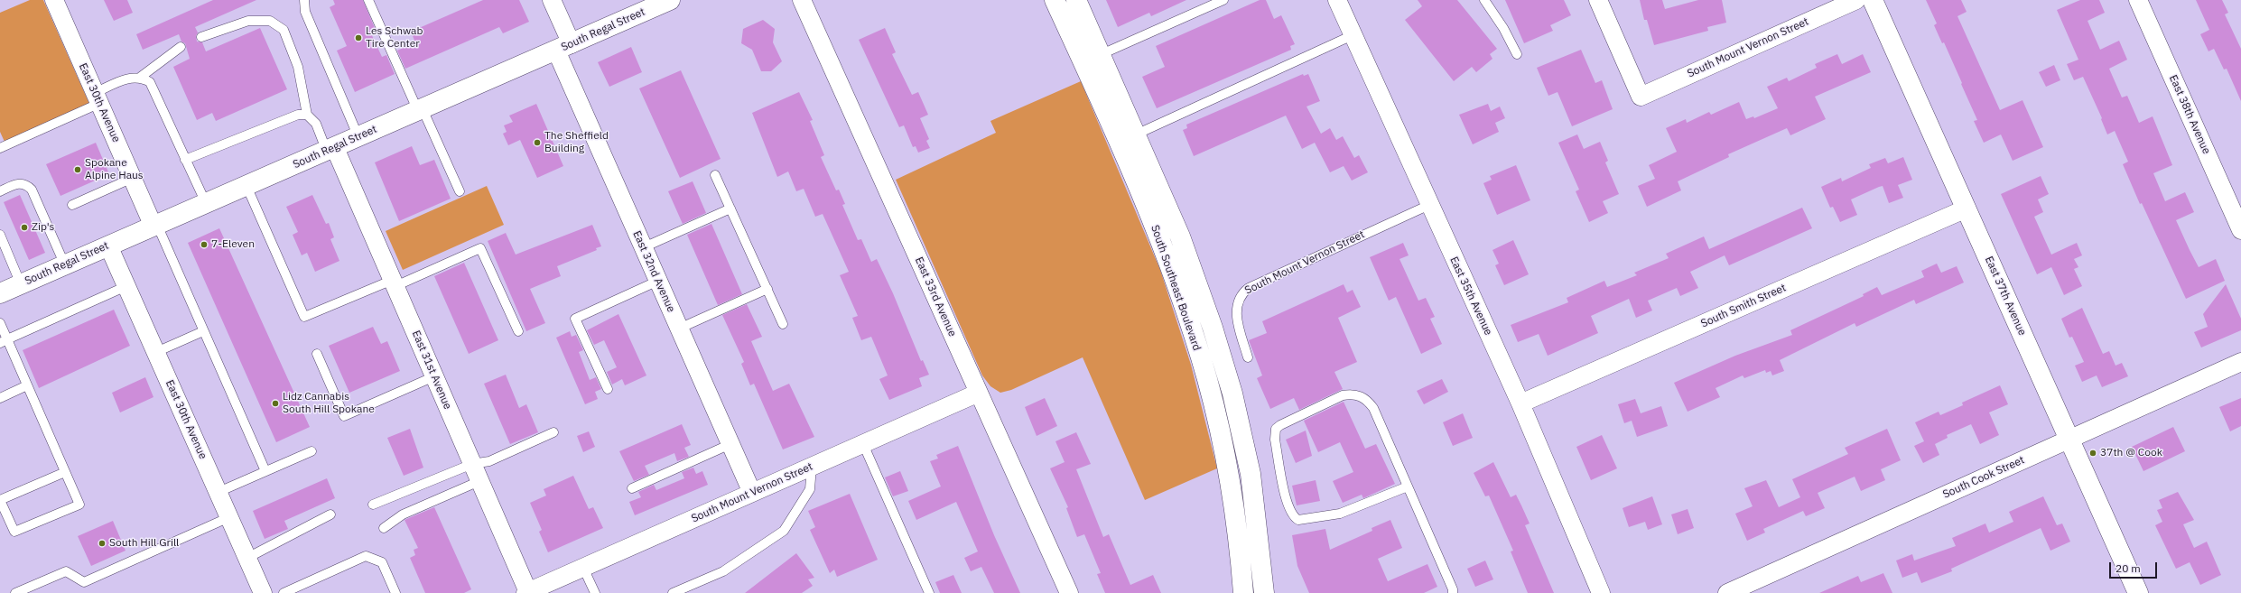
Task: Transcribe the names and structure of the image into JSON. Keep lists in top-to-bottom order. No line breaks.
{"streets":{"main road":["South Regal Street","South Southeast Boulevard","East 37th Avenue"],"street":["South Mount Vernon Street","East 30th Avenue","East 38th Avenue","East 32nd Avenue","East 35th Avenue","East 33rd Avenue","South Smith Street","East 31st Avenue","South Cook Street"]},"crossings":[["South Regal Street","East 30th Avenue"],["South Regal Street","East 32nd Avenue"],["South Regal Street","East 31st Avenue"],["South Mount Vernon Street","East 32nd Avenue"],["South Mount Vernon Street","East 35th Avenue"],["South Mount Vernon Street","East 33rd Avenue"],["South Mount Vernon Street","East 31st Avenue"],["East 35th Avenue","South Smith Street"],["East 37th Avenue","South Smith Street"],["East 37th Avenue","South Cook Street"]],"places":["Les Schwab Tire Center","The Sheffield Building","Spokane Alpine Haus","Zip's","7-Eleven","Lidz Cannabis South Hill Spokane","37th @ Cook","South Hill Grill"],"scale_bar":"20 m"}
